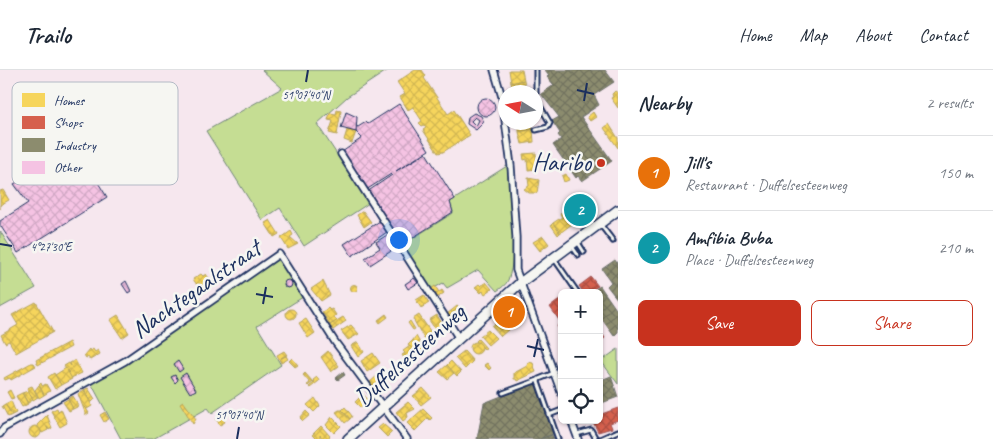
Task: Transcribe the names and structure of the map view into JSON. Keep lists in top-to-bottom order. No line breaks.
{"streets":{"street":["Nachtegaalstraat","Duffelsesteenweg"]},"crossings":[["Nachtegaalstraat","Duffelsesteenweg"]],"places":["Haribo"],"legend":["Homes","Shops","Industry","Other"],"north":"left","page":{"header":"Trailo","nav":["Home","Map","About","Contact"],"heading":["Nearby","2 results"],"list":[{"mark":"1","name":"Jill's","note":"Restaurant · Duffelsesteenweg","value":"150 m"},{"mark":"2","name":"Amfibia Bvba","note":"Place · Duffelsesteenweg","value":"210 m"}],"pins":["2","1"],"buttons":["Save","Share"],"map_buttons":["+","−"]},"coordinates":["51°07'40\"N","4°27'30\"E"]}
